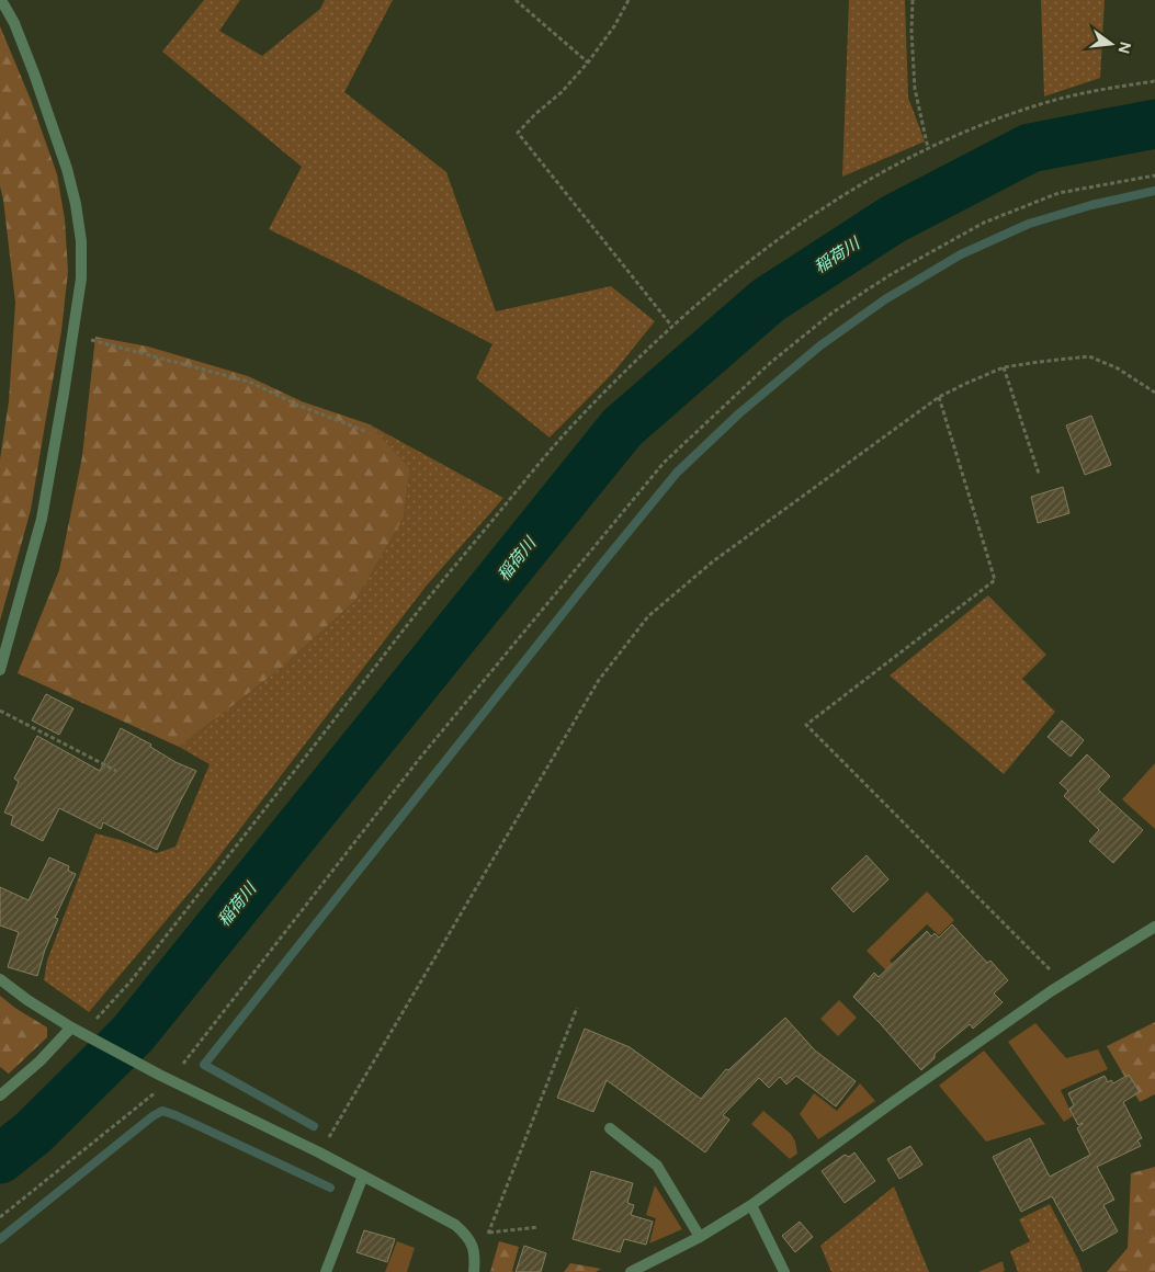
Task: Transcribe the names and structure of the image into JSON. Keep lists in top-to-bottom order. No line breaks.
{"water":["稲荷川"],"north":"right"}
